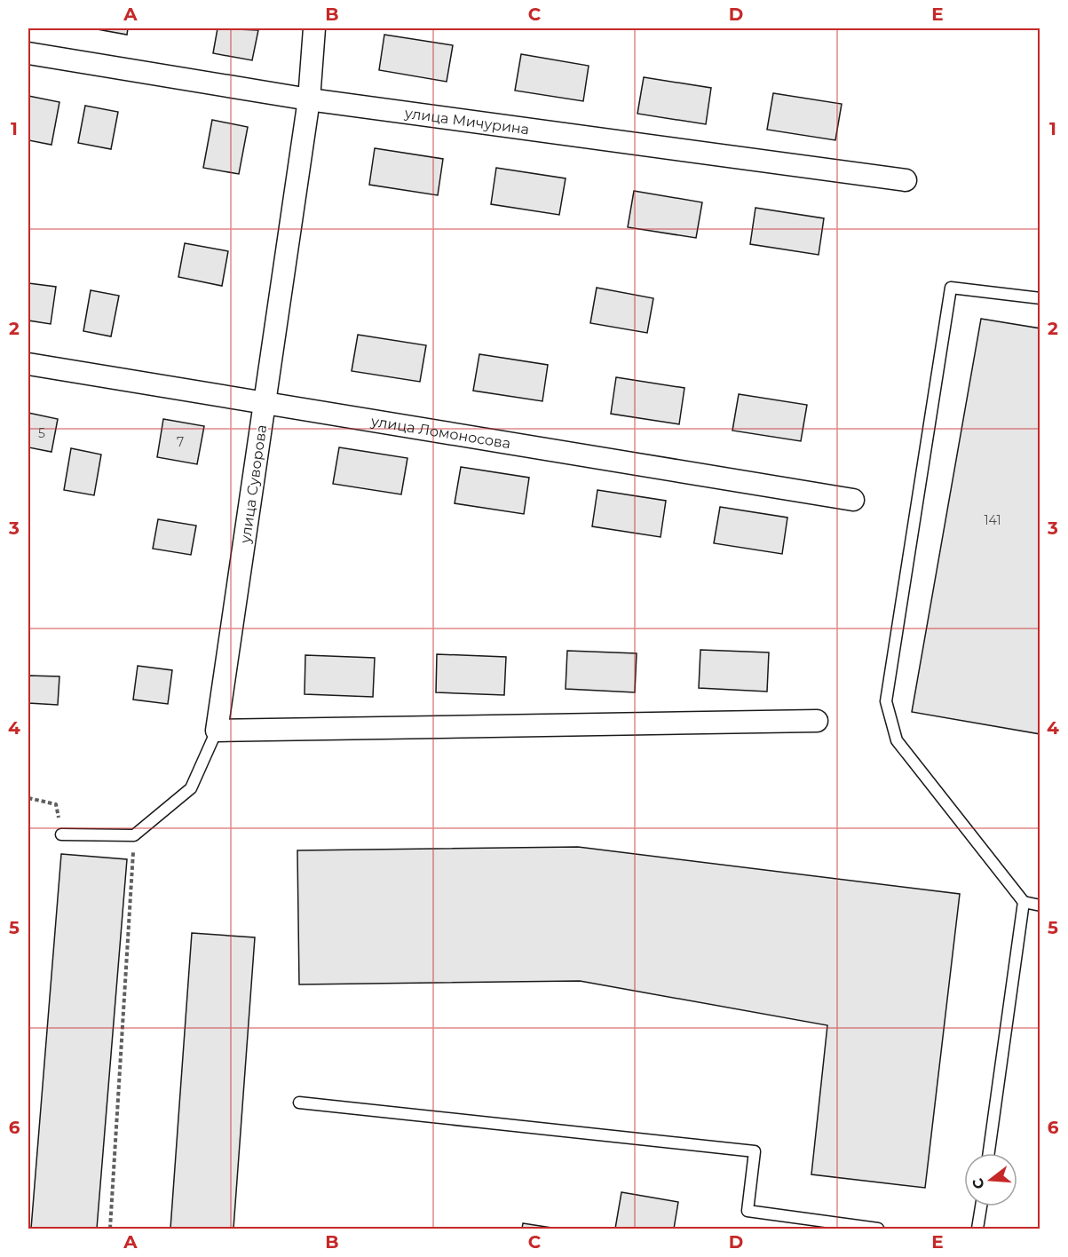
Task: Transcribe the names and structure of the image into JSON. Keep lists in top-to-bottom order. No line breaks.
{"streets":{"street":["улица Мичурина","улица Ломоносова","улица Суворова"]},"crossings":[["улица Мичурина","улица Суворова"],["улица Ломоносова","улица Суворова"]],"house_numbers":["5","7","141"],"north":"left","grid":{"columns":["A","B","C","D","E"],"rows":["1","2","3","4","5","6"]}}
